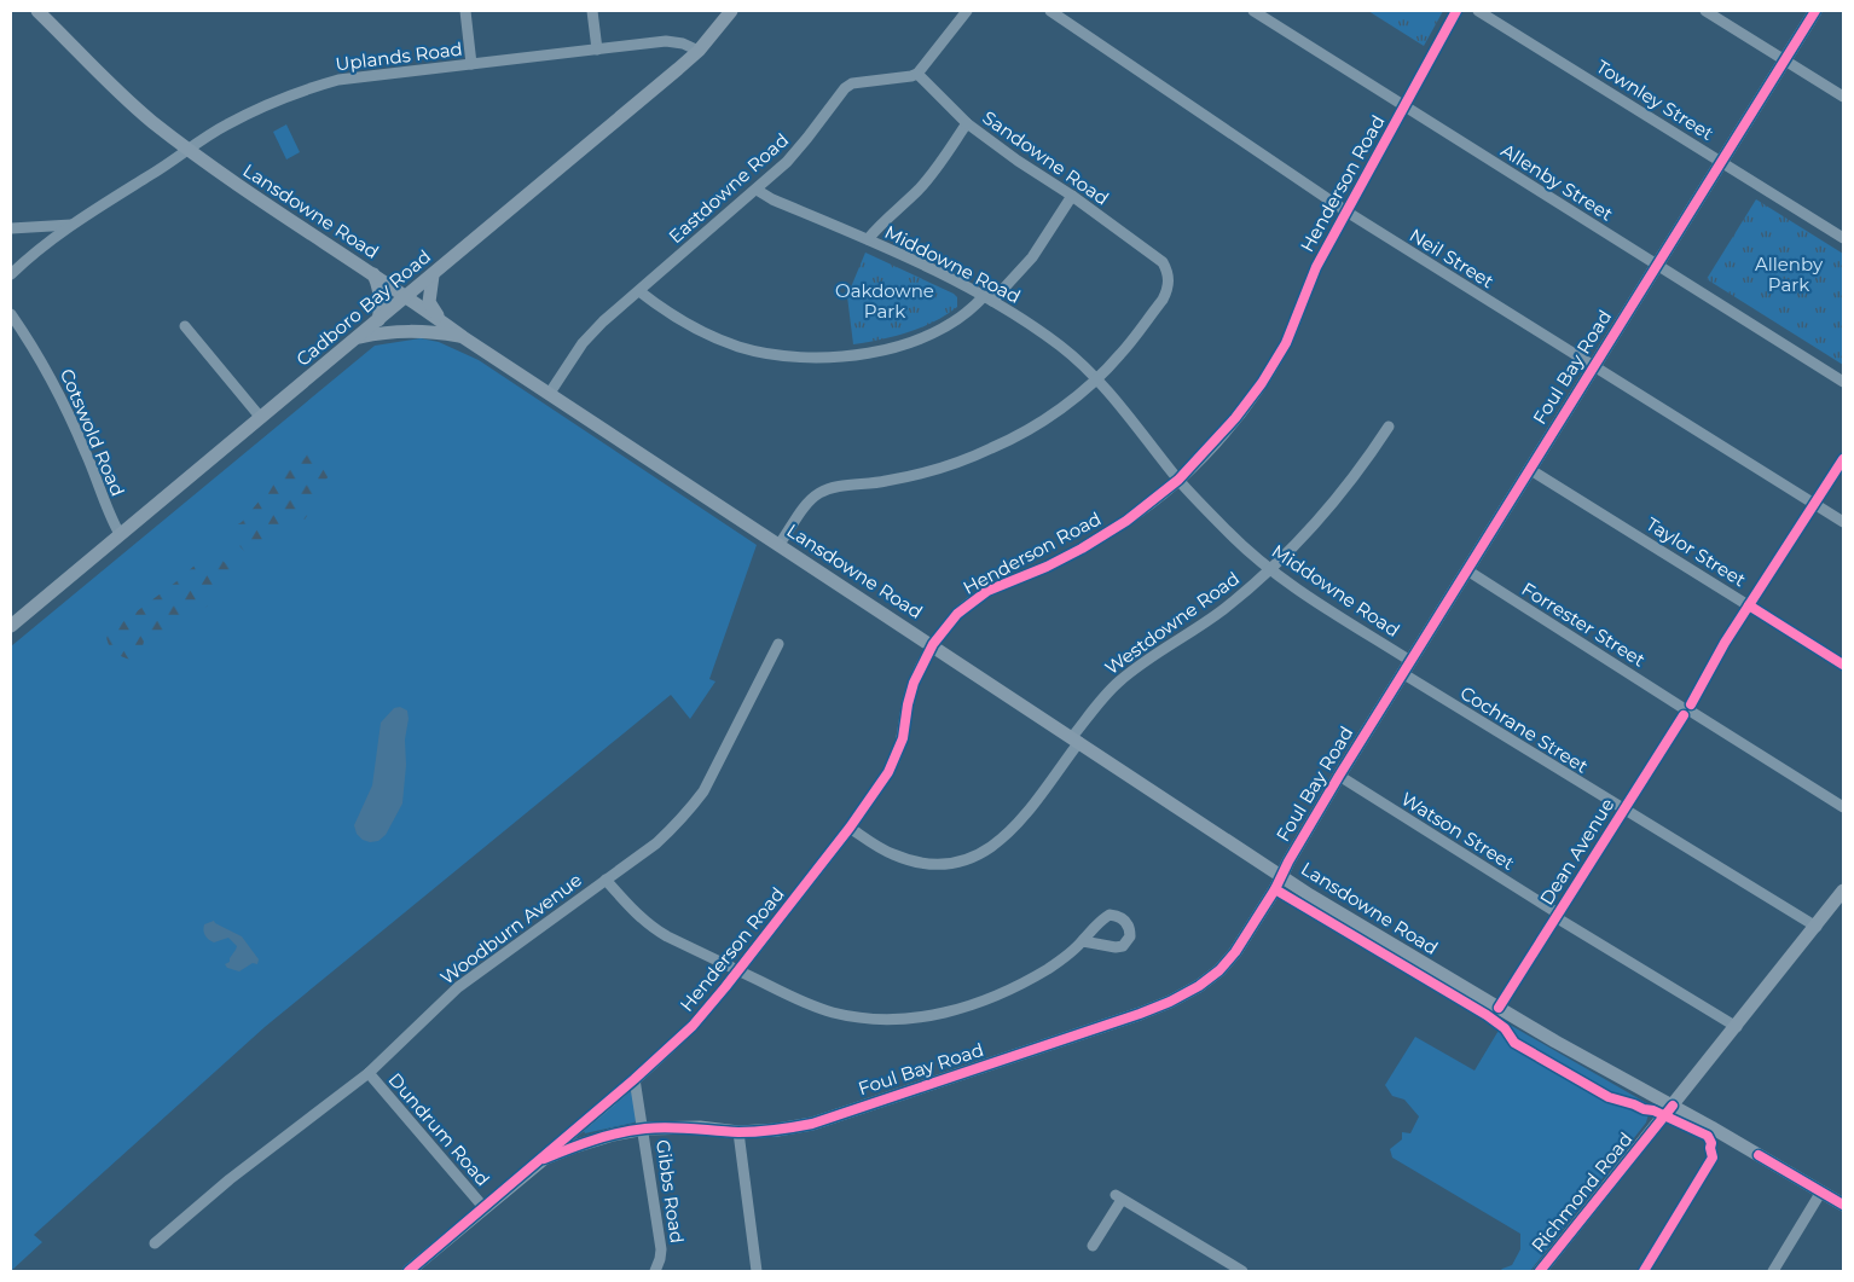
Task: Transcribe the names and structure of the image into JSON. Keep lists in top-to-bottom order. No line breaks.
{"streets":{"main road":["Henderson Road","Lansdowne Road","Cadboro Bay Road","Foul Bay Road","Richmond Road"],"street":["Uplands Road","Townley Street","Sandowne Road","Allenby Street","Eastdowne Road","Neil Street","Middowne Road","Cotswold Road","Taylor Street","Westdowne Road","Forrester Street","Cochrane Street","Watson Street","Dean Avenue","Woodburn Avenue","Dundrum Road","Gibbs Road"]},"crossings":[["Uplands Road","Lansdowne Road"],["Uplands Road","Cadboro Bay Road"],["Townley Street","Foul Bay Road"],["Sandowne Road","Eastdowne Road"],["Sandowne Road","Middowne Road"],["Allenby Street","Henderson Road"],["Allenby Street","Foul Bay Road"],["Henderson Road","Lansdowne Road"],["Henderson Road","Neil Street"],["Henderson Road","Middowne Road"],["Henderson Road","Foul Bay Road"],["Henderson Road","Westdowne Road"],["Henderson Road","Dundrum Road"],["Henderson Road","Gibbs Road"],["Eastdowne Road","Lansdowne Road"],["Eastdowne Road","Middowne Road"],["Lansdowne Road","Cadboro Bay Road"],["Lansdowne Road","Foul Bay Road"],["Lansdowne Road","Westdowne Road"],["Lansdowne Road","Dean Avenue"],["Lansdowne Road","Richmond Road"],["Neil Street","Foul Bay Road"],["Neil Street","Dean Avenue"],["Middowne Road","Foul Bay Road"],["Middowne Road","Westdowne Road"],["Cadboro Bay Road","Cotswold Road"],["Foul Bay Road","Taylor Street"],["Foul Bay Road","Forrester Street"],["Foul Bay Road","Cochrane Street"],["Foul Bay Road","Watson Street"],["Foul Bay Road","Gibbs Road"],["Taylor Street","Dean Avenue"],["Forrester Street","Dean Avenue"],["Cochrane Street","Dean Avenue"],["Cochrane Street","Richmond Road"],["Watson Street","Dean Avenue"],["Watson Street","Richmond Road"],["Woodburn Avenue","Dundrum Road"]],"parks":["Allenby Park","Oakdowne Park"]}
